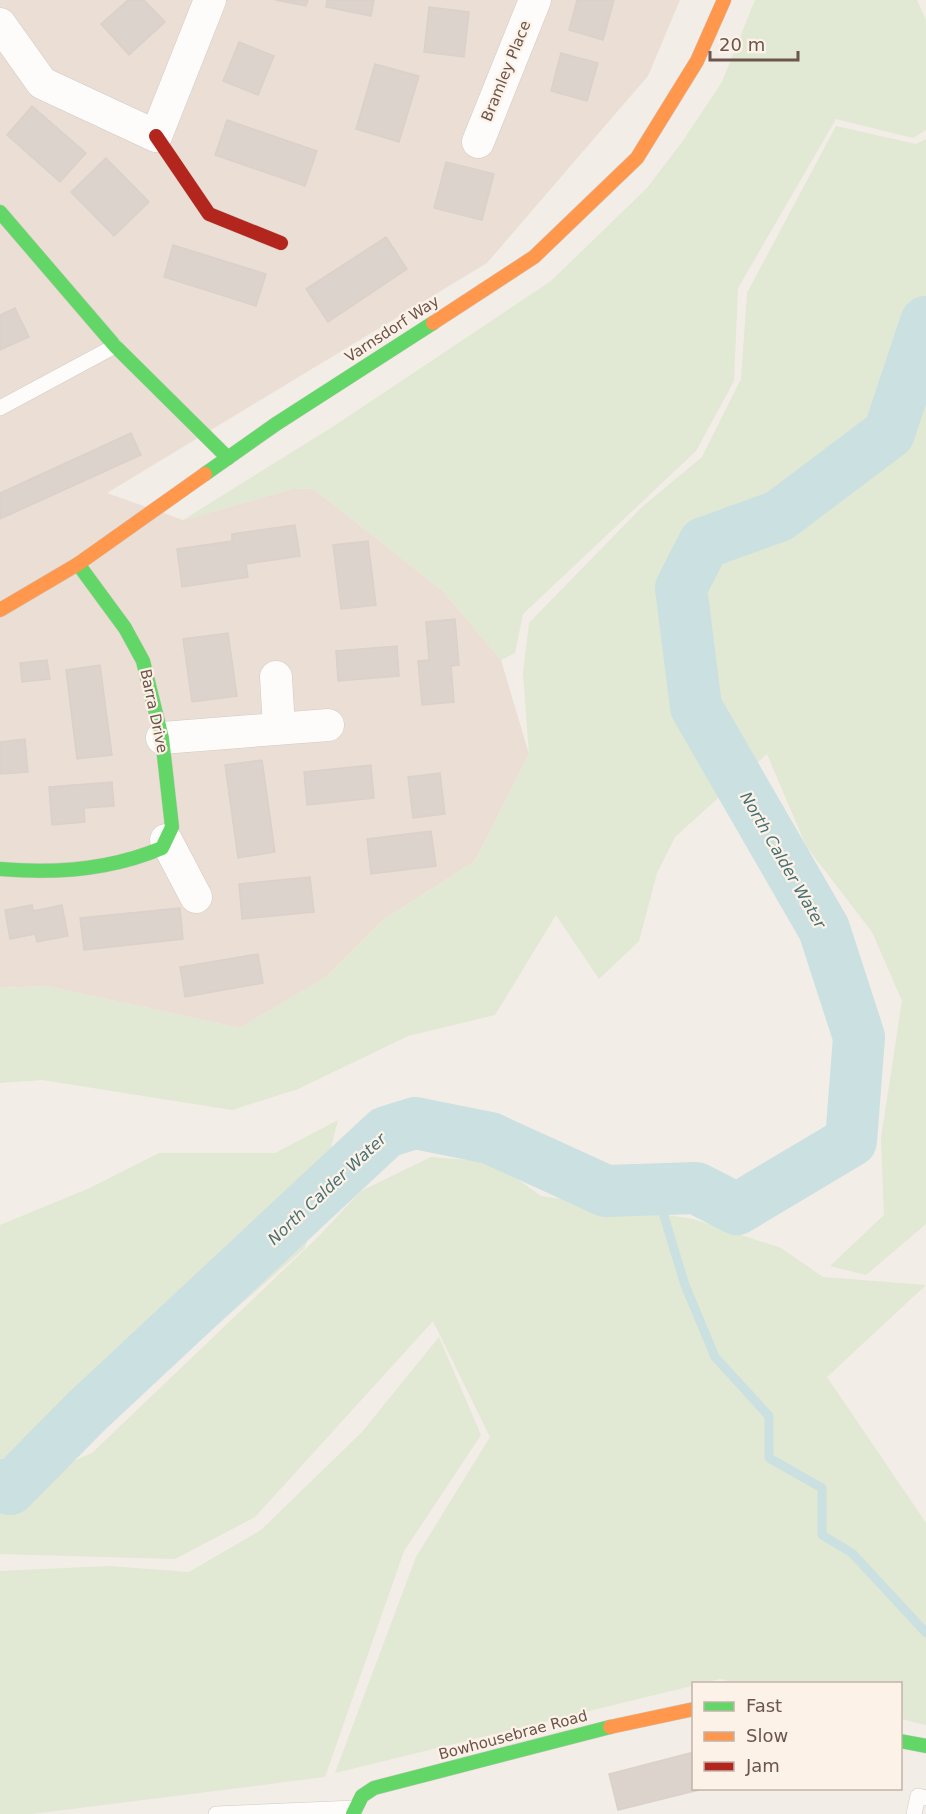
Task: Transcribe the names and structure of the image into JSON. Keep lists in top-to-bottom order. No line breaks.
{"streets":{"street":["Bramley Place","Varnsdorf Way","Barra Drive","Bowhousebrae Road"]},"crossings":[["Varnsdorf Way","Barra Drive"]],"water":["North Calder Water"],"legend":["Fast","Slow","Jam"],"scale_bar":"20 m"}
